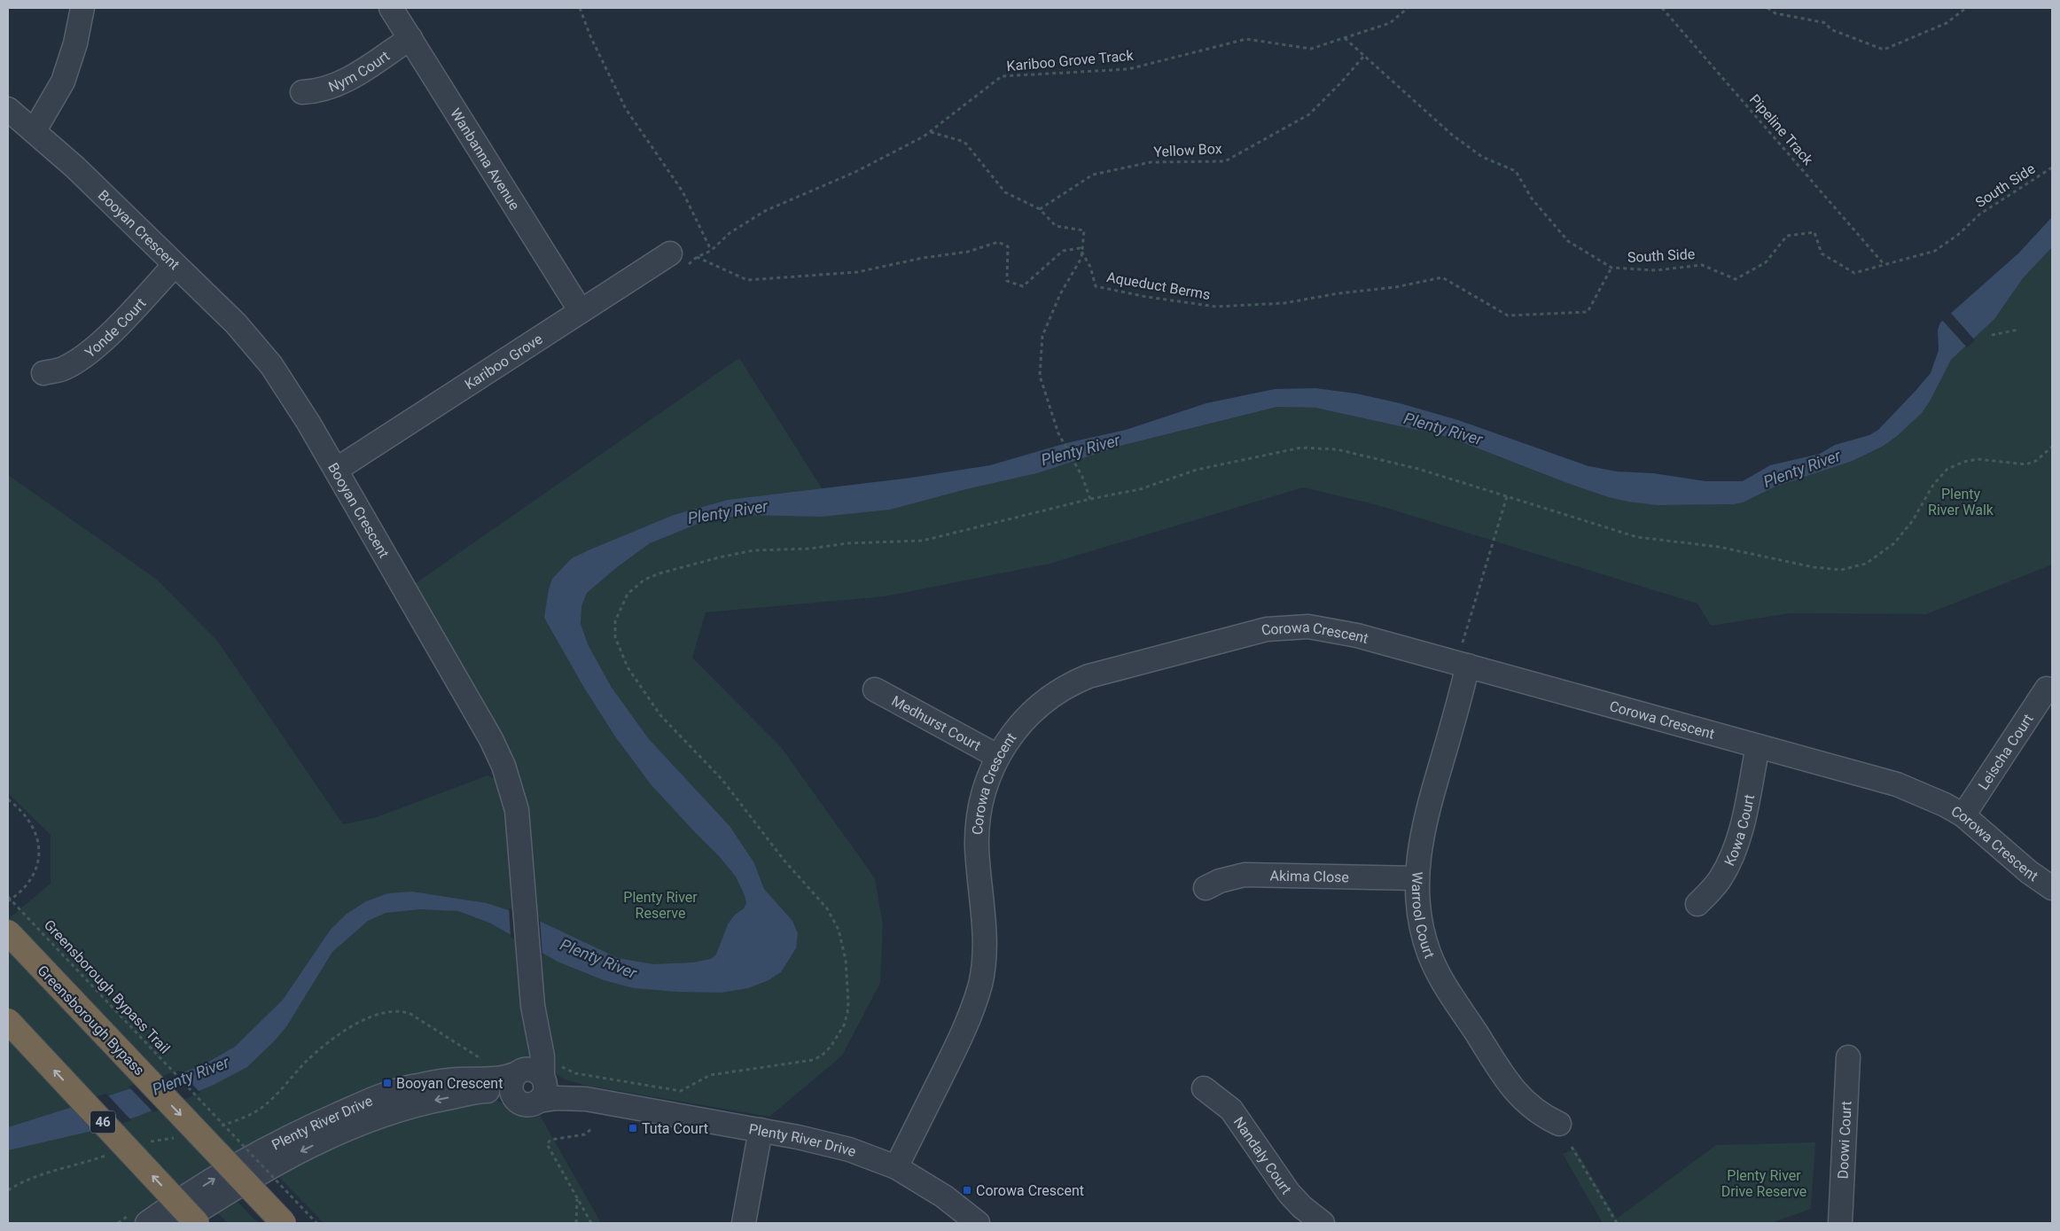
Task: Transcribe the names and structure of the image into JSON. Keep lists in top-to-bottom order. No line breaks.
{"streets":{"highway":["Greensborough Bypass","46"],"street":["Nym Court","Wanbanna Avenue","Booyan Crescent","Yonde Court","Kariboo Grove","Corowa Crescent","Medhurst Court","Leischa Court","Kowa Court","Akima Close","Warrool Court","Plenty River Drive","Doowi Court","Nandaly Court"],"path":["Kariboo Grove Track","Pipeline Track","Yellow Box","South Side","Aqueduct Berms","Greensborough Bypass Trail"]},"crossings":[["Kariboo Grove Track","South Side"],["Kariboo Grove Track","Kariboo Grove"],["Nym Court","Wanbanna Avenue"],["Pipeline Track","South Side"],["Yellow Box","South Side"],["Wanbanna Avenue","Kariboo Grove"],["South Side","Aqueduct Berms"],["Booyan Crescent","Yonde Court"],["Booyan Crescent","Kariboo Grove"],["Booyan Crescent","Plenty River Drive"],["Corowa Crescent","Medhurst Court"],["Corowa Crescent","Leischa Court"],["Corowa Crescent","Kowa Court"],["Corowa Crescent","Warrool Court"],["Corowa Crescent","Plenty River Drive"],["Akima Close","Warrool Court"]],"water":["Plenty River"],"parks":["Plenty River Walk","Plenty River Reserve","Plenty River Drive Reserve"],"places":{"transit":["Booyan Crescent","Tuta Court","Corowa Crescent"]}}
